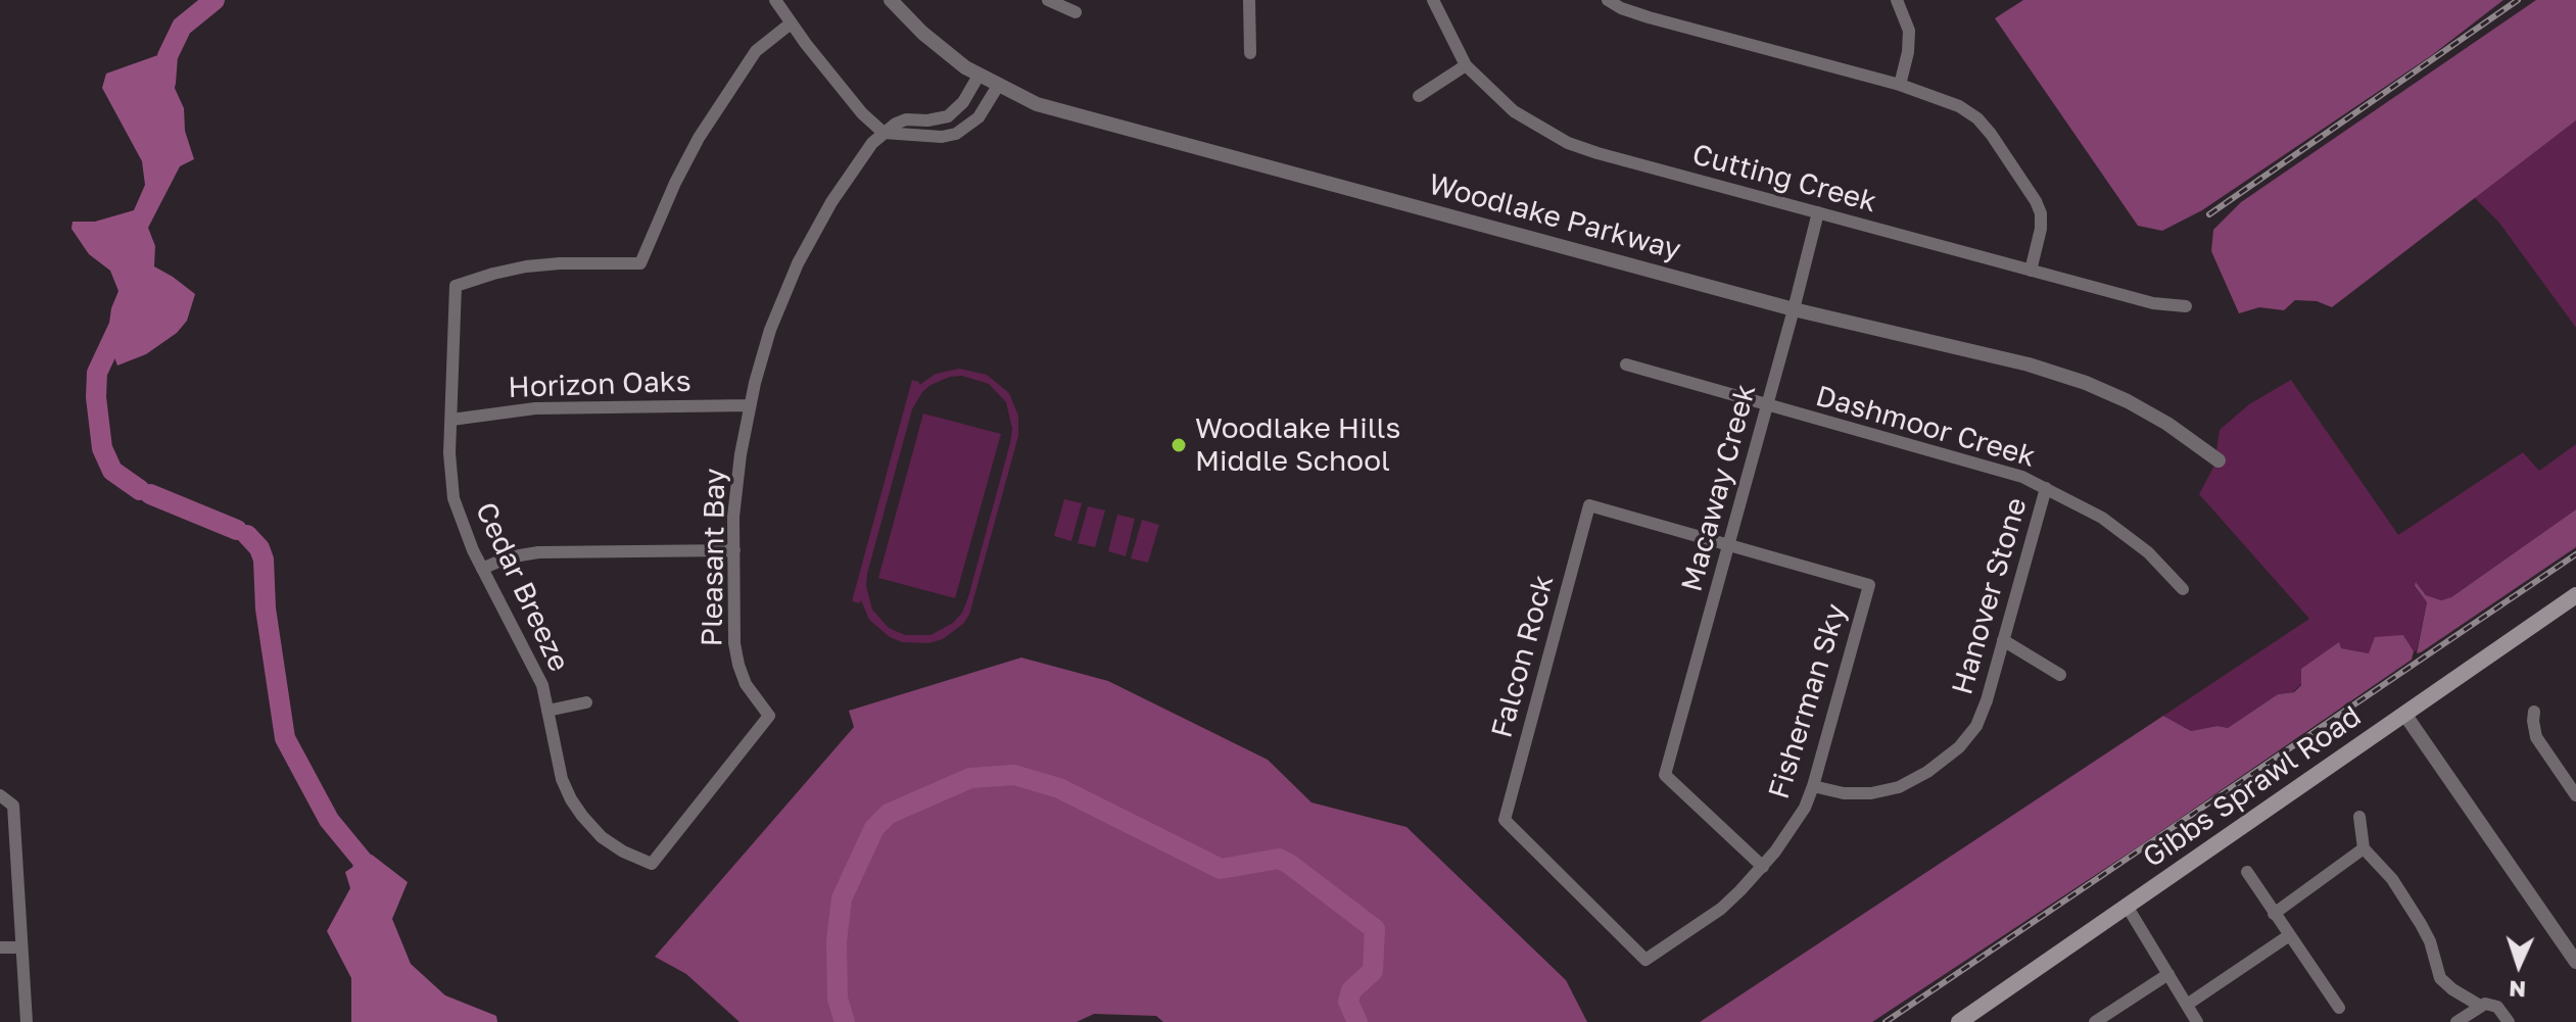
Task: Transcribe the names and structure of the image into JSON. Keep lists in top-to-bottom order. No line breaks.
{"streets":{"main road":["Gibbs Sprawl Road"],"street":["Cutting Creek","Woodlake Parkway","Horizon Oaks","Dashmoor Creek","Macaway Creek","Pleasant Bay","Cedar Breeze","Hanover Stone","Falcon Rock","Fisherman Sky"]},"crossings":[["Cutting Creek","Macaway Creek"],["Woodlake Parkway","Macaway Creek"],["Horizon Oaks","Pleasant Bay"],["Horizon Oaks","Cedar Breeze"],["Dashmoor Creek","Macaway Creek"],["Dashmoor Creek","Hanover Stone"],["Macaway Creek","Falcon Rock"],["Macaway Creek","Fisherman Sky"],["Pleasant Bay","Cedar Breeze"],["Hanover Stone","Fisherman Sky"],["Falcon Rock","Fisherman Sky"]],"places":["Woodlake Hills Middle School"],"north":"bottom"}
